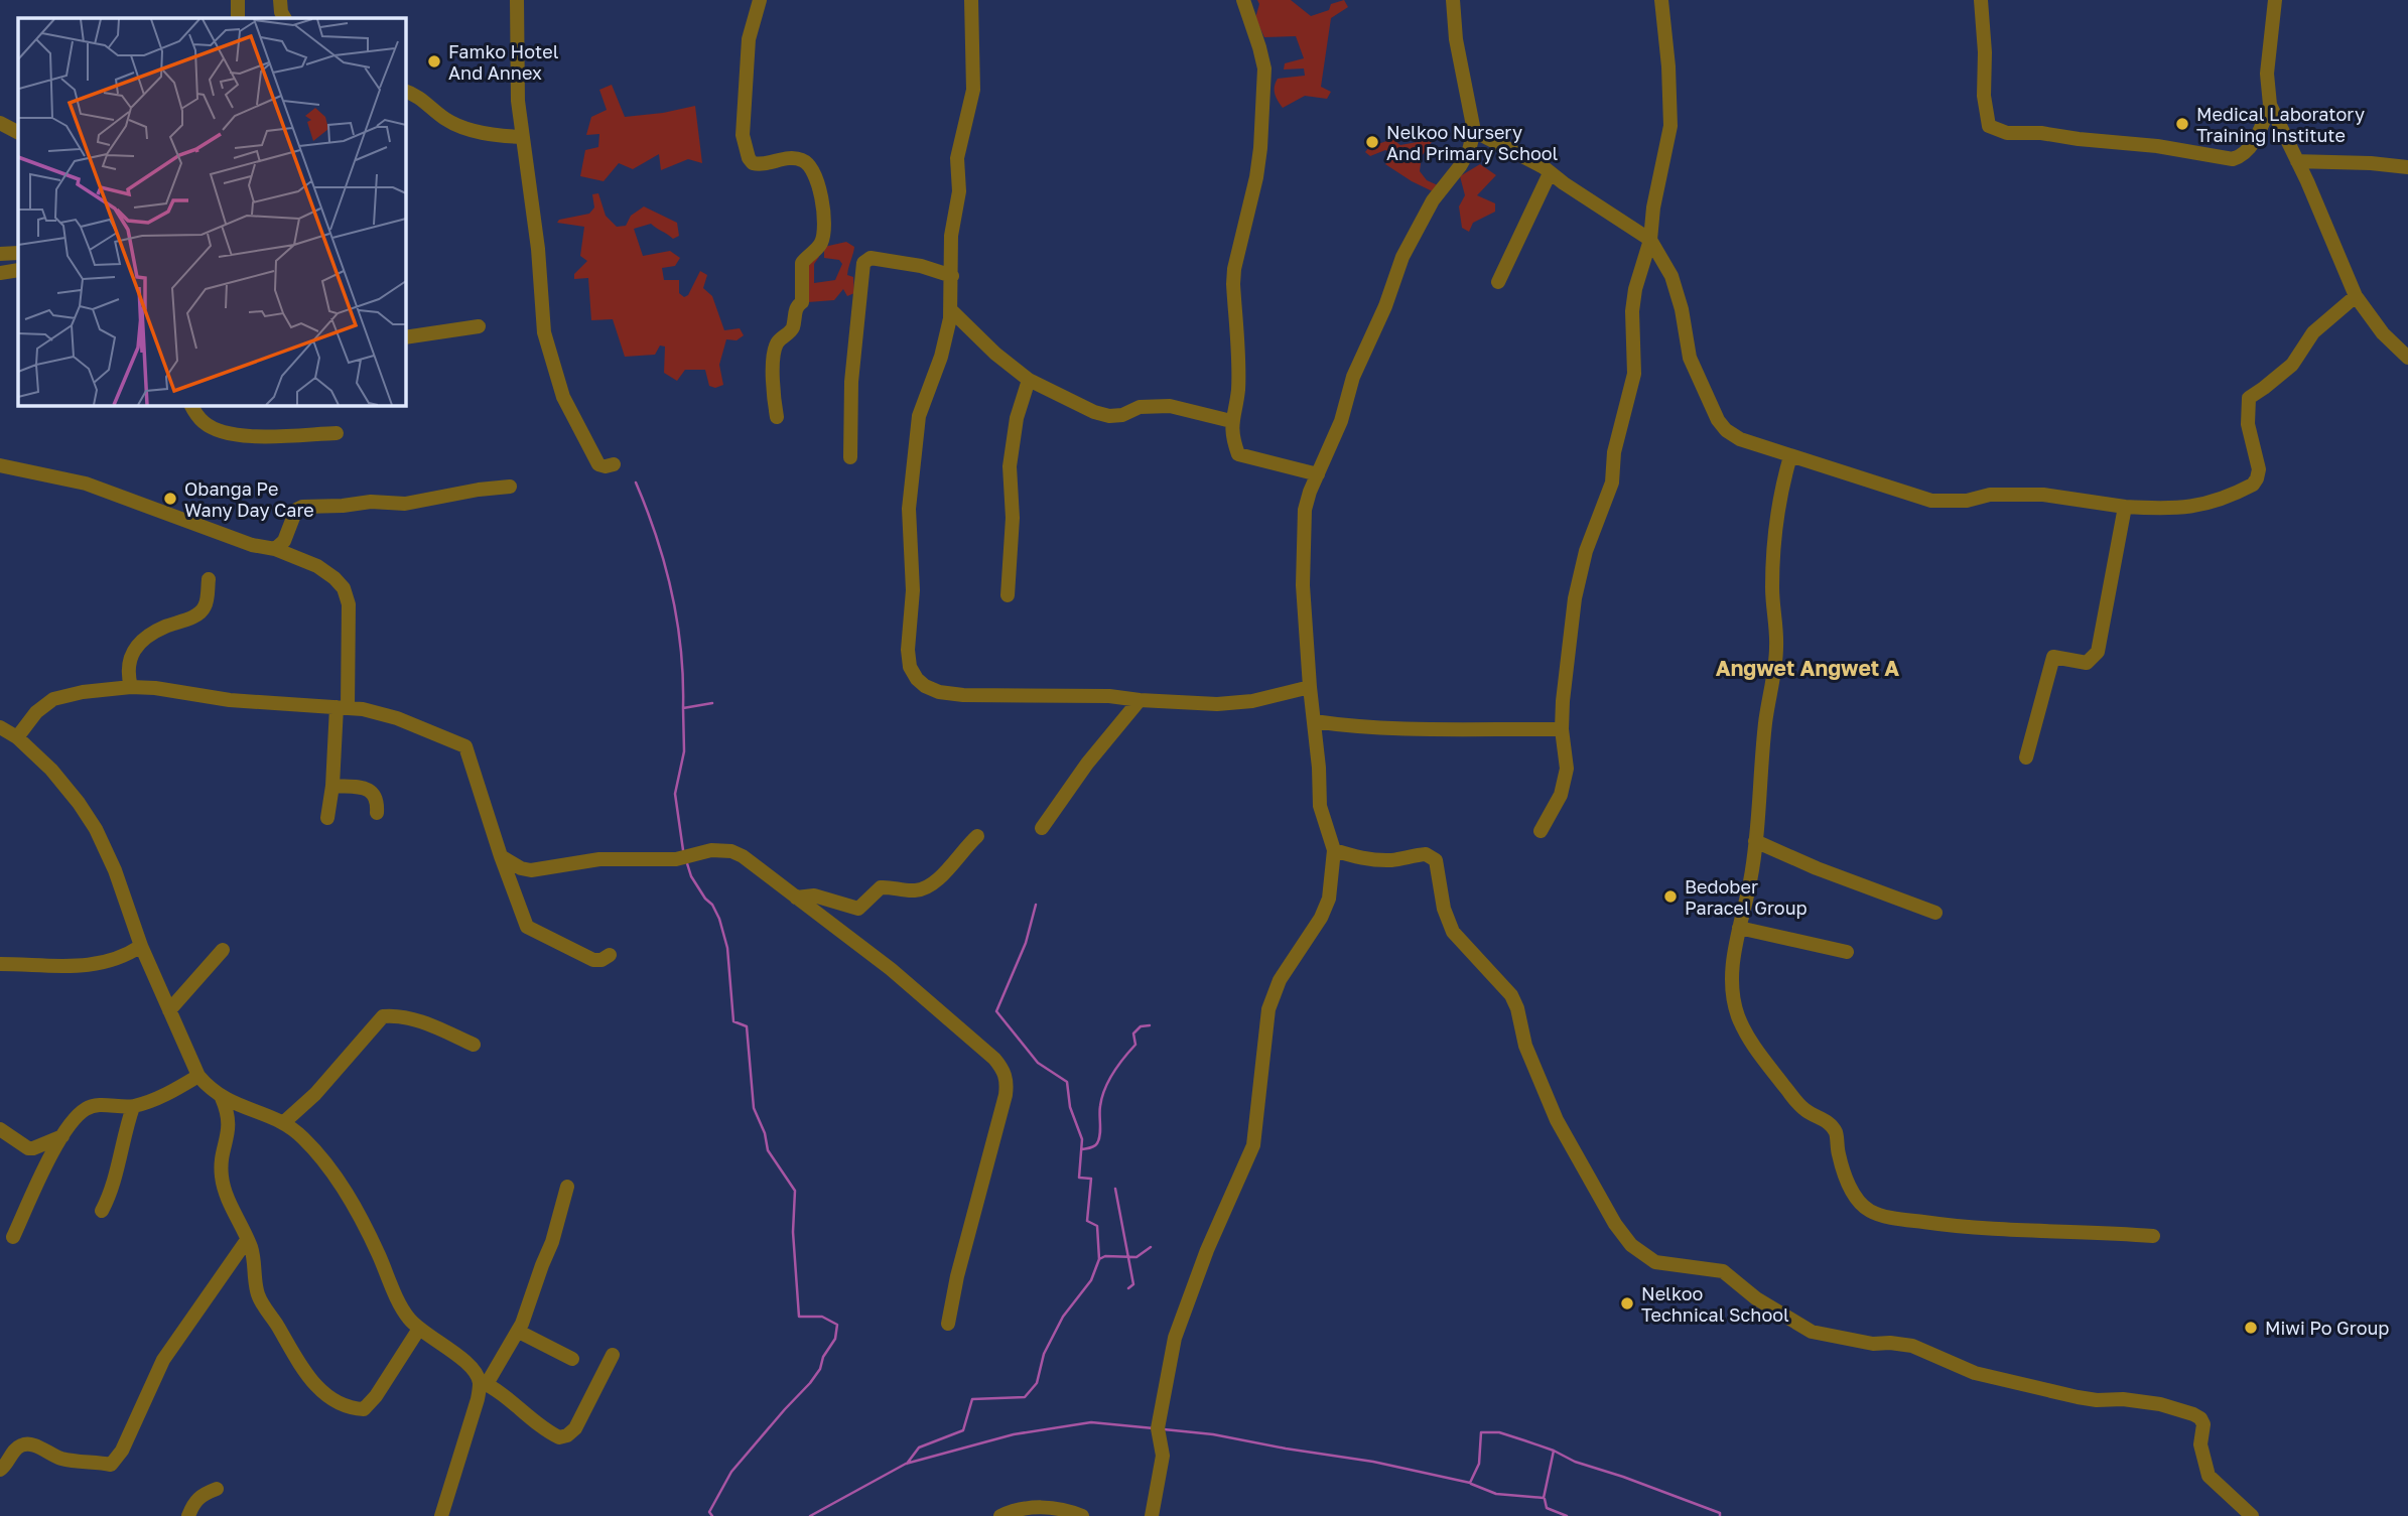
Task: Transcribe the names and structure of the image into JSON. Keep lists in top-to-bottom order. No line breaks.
{"districts":["Angwet Angwet A"],"places":["Famko Hotel And Annex","Medical Laboratory Training Institute","Nelkoo Nursery And Primary School","Obanga Pe Wany Day Care","Bedober Paracel Group","Nelkoo Technical School","Miwi Po Group"]}
